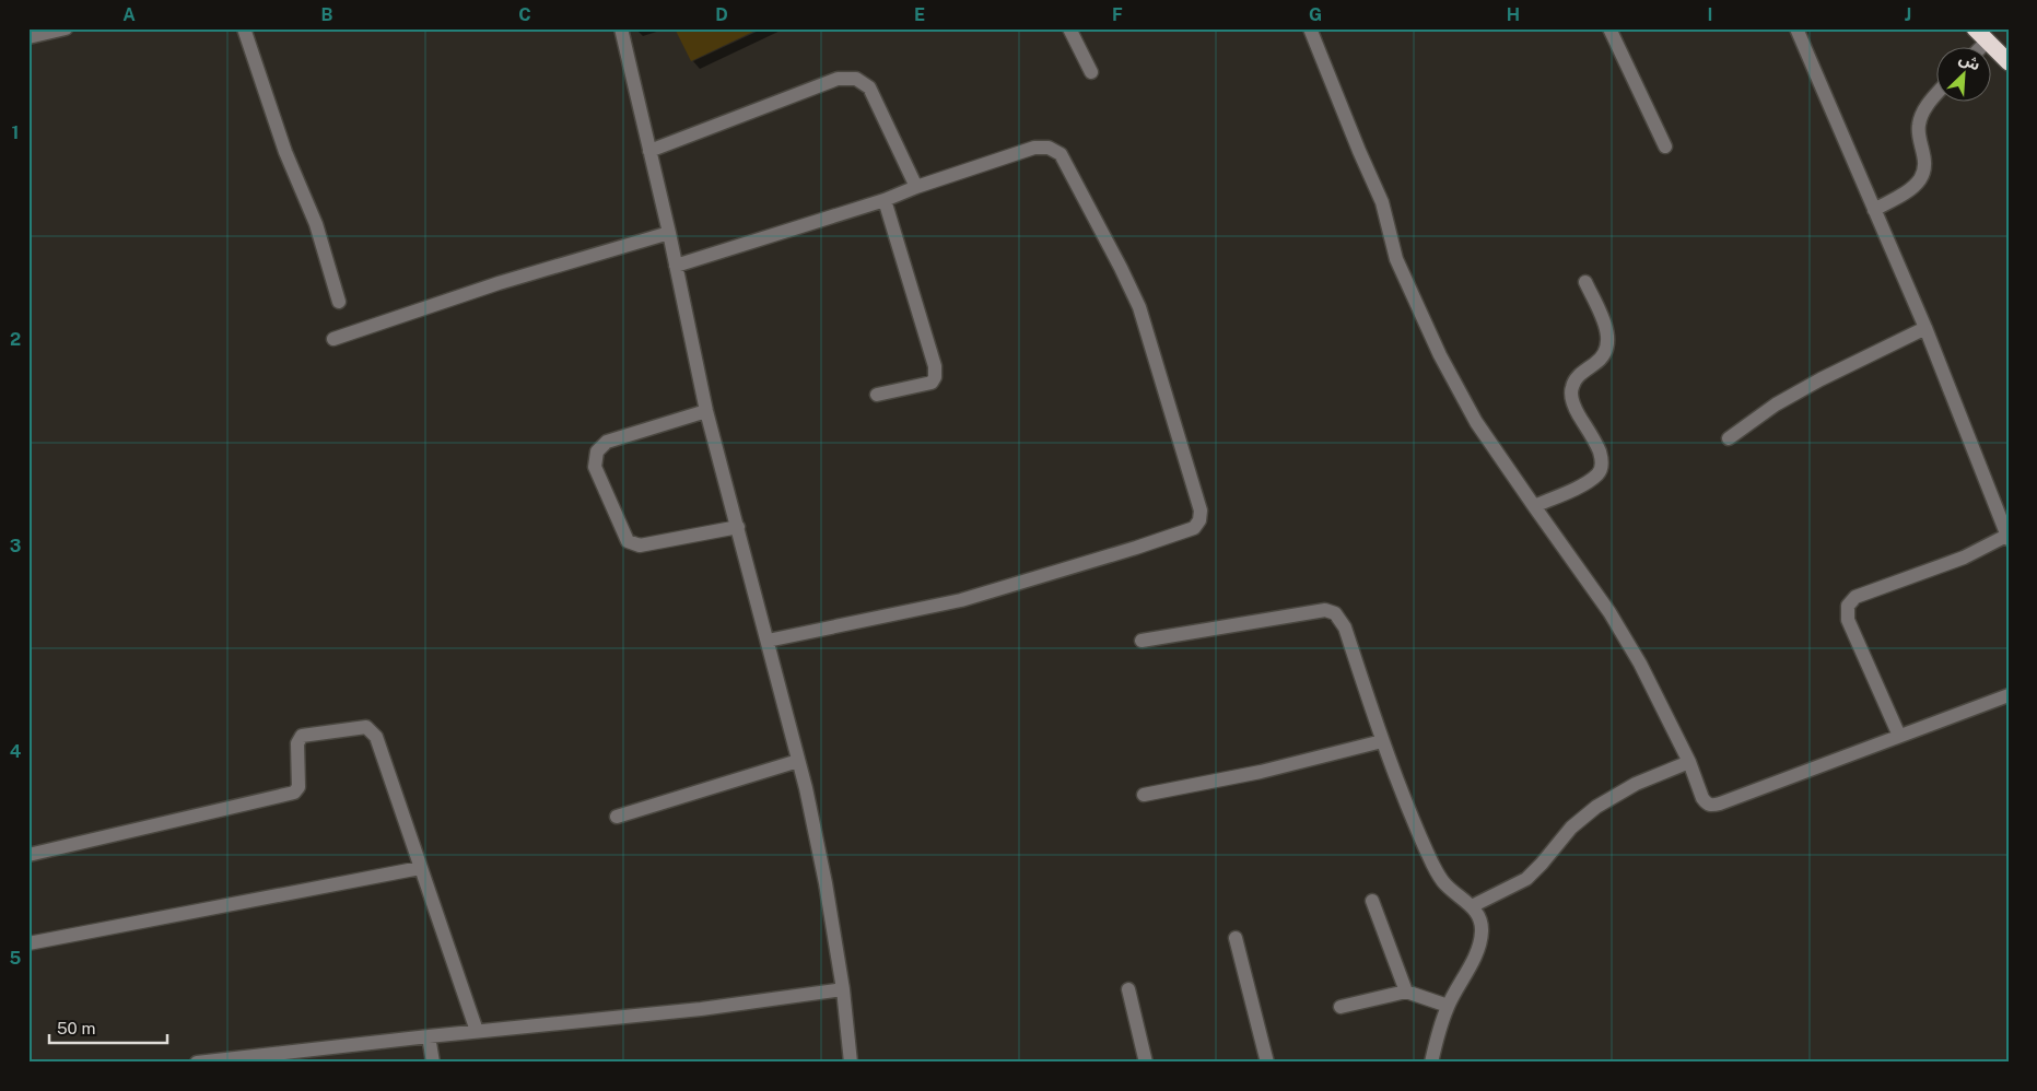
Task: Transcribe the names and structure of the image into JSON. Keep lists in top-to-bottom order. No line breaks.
{"scale_bar":"50 m","north":"top right","grid":{"columns":["A","B","C","D","E","F","G","H","I","J"],"rows":["1","2","3","4","5"]}}
